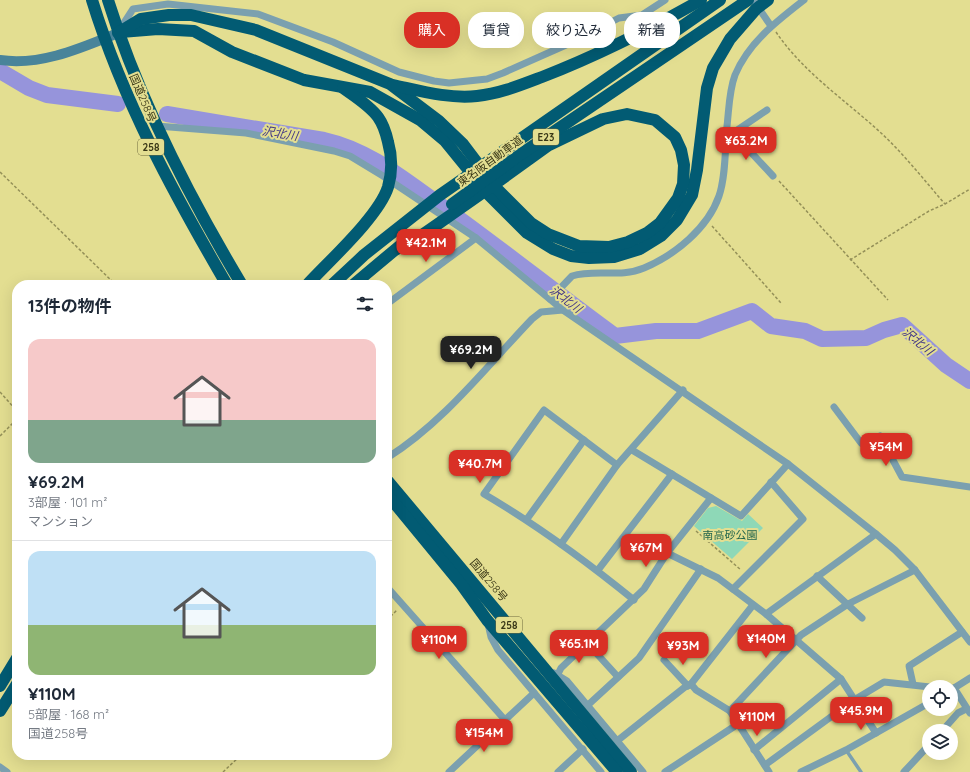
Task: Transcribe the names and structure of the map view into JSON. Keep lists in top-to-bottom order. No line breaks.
{"streets":{"highway":["国道258号","E23","258","東名阪自動車道"]},"water":["沢北川"],"parks":["南高砂公園"],"page":{"chip":["購入","賃貸","絞り込み","新着"],"price":["¥63.2M","¥42.1M","¥69.2M","¥54M","¥40.7M","¥67M","¥140M","¥110M","¥65.1M","¥93M","¥45.9M","¥110M","¥154M"],"heading":"13件の物件","list":[{"name":"¥69.2M","note":"3部屋 · 101 m² · マンション"},{"name":"¥110M","note":"5部屋 · 168 m² · 国道258号"}]}}
